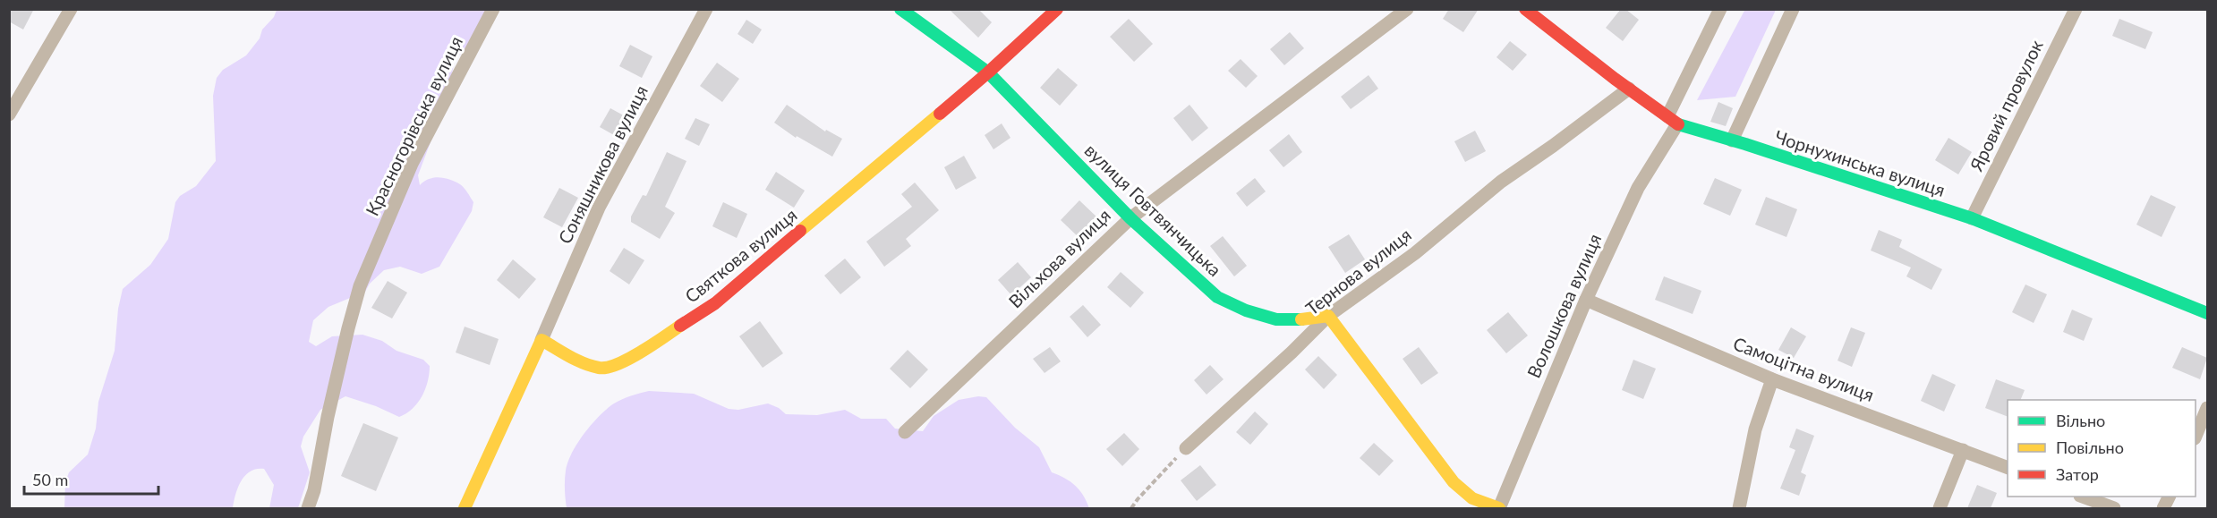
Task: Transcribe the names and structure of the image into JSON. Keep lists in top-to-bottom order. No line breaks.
{"streets":{"street":["Яровий провулок","Красногорівська вулиця","Чорнухинська вулиця","Соняшникова вулиця","вулиця Говтвянчицька","Святкова вулиця","Вільхова вулиця","Тернова вулиця","Волошкова вулиця","Самоцітна вулиця"]},"crossings":[["Яровий провулок","Чорнухинська вулиця"],["Чорнухинська вулиця","Тернова вулиця"],["Чорнухинська вулиця","Волошкова вулиця"],["Соняшникова вулиця","Святкова вулиця"],["вулиця Говтвянчицька","Святкова вулиця"],["вулиця Говтвянчицька","Вільхова вулиця"],["вулиця Говтвянчицька","Тернова вулиця"],["Волошкова вулиця","Самоцітна вулиця"]],"legend":["Вільно","Повільно","Затор"],"scale_bar":"50 m"}
